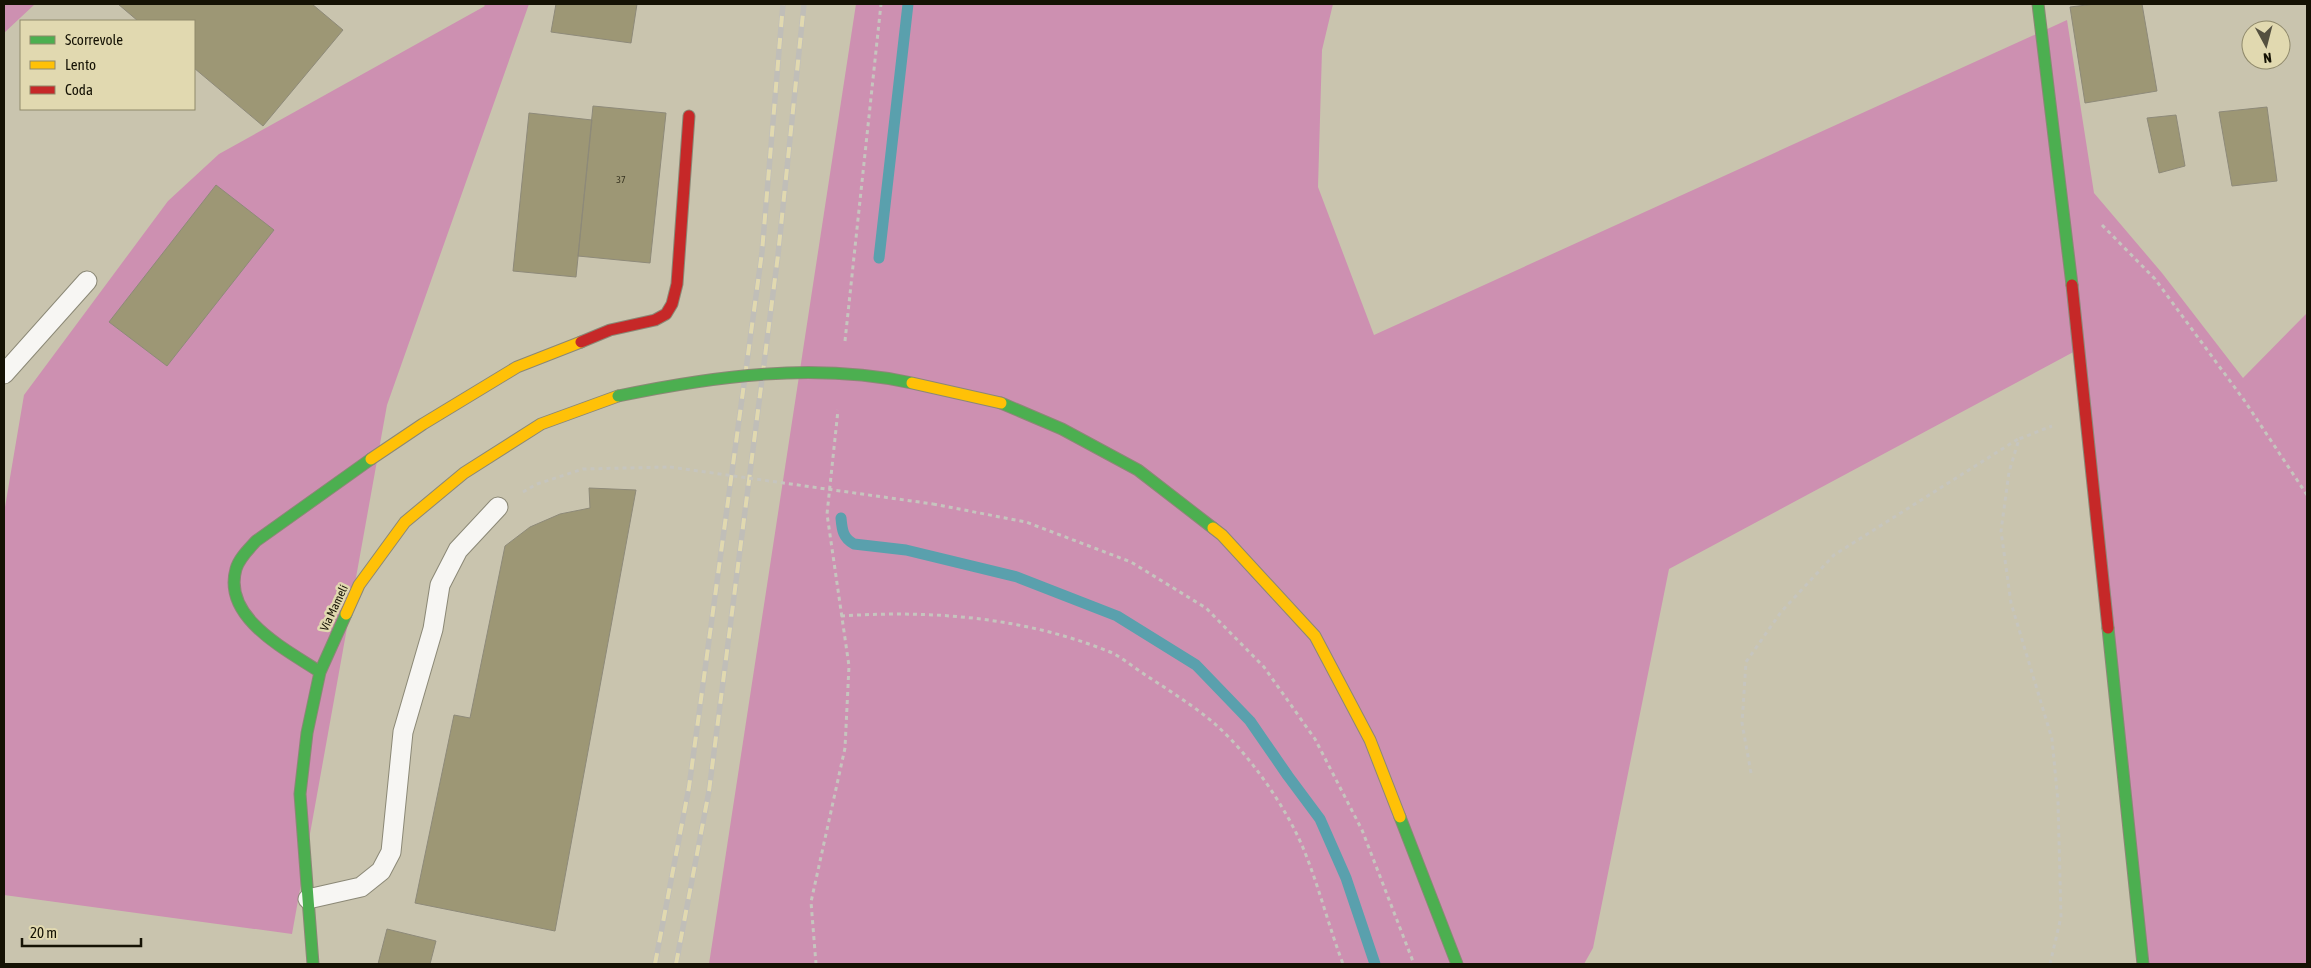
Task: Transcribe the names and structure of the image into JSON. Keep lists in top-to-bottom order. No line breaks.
{"streets":{"main road":["Via Mameli"]},"house_numbers":["37"],"legend":["Scorrevole","Lento","Coda"],"scale_bar":"20 m","north":"bottom"}
